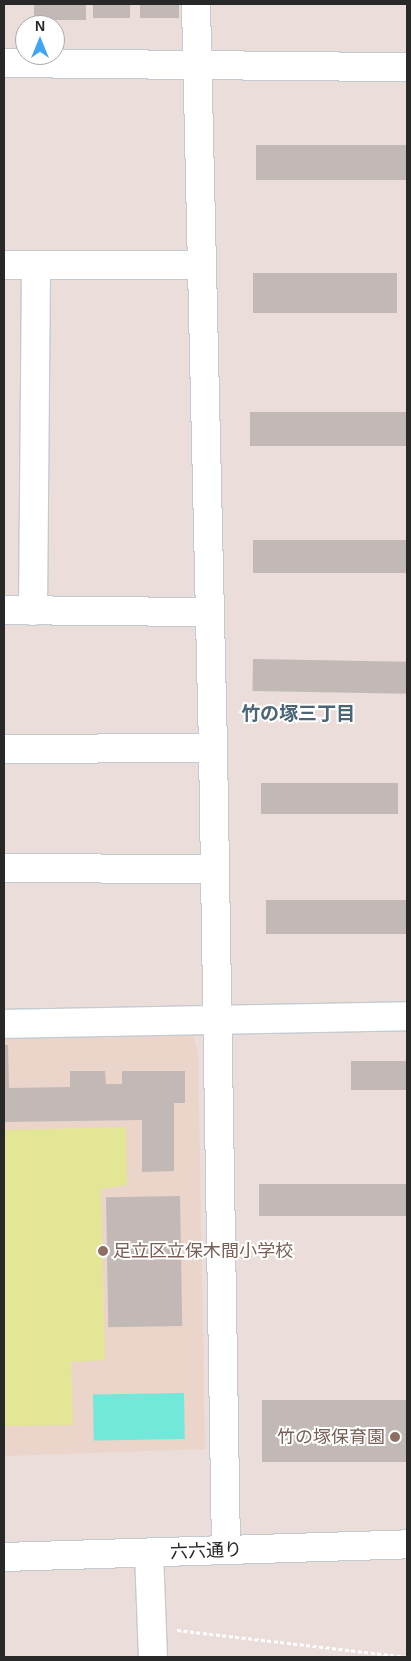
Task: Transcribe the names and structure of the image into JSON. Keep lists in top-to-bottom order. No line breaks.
{"streets":{"street":["六六通り"]},"districts":["竹の塚三丁目"],"places":["足立区立保木間小学校","竹の塚保育園"],"north":"top"}
